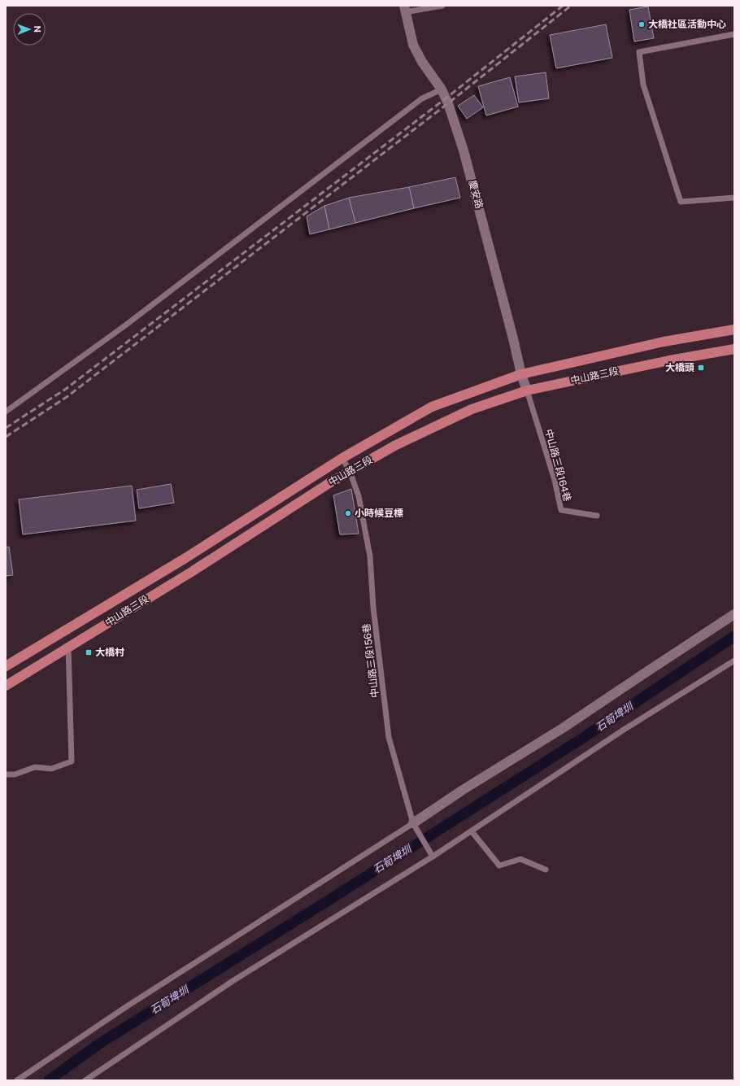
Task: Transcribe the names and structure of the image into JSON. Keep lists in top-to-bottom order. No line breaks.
{"streets":{"main road":["中山路三段"],"street":["慶安路"],"lane":["中山路三段164巷","中山路三段156巷"]},"crossings":[["慶安路","中山路三段"],["慶安路","中山路三段164巷"],["中山路三段","中山路三段164巷"],["中山路三段","中山路三段156巷"]],"water":["石筍埤圳"],"places":{"other":["大橋社區活動中心","小時候豆標"],"transit":["大橋頭","大橋村"]},"north":"right"}
